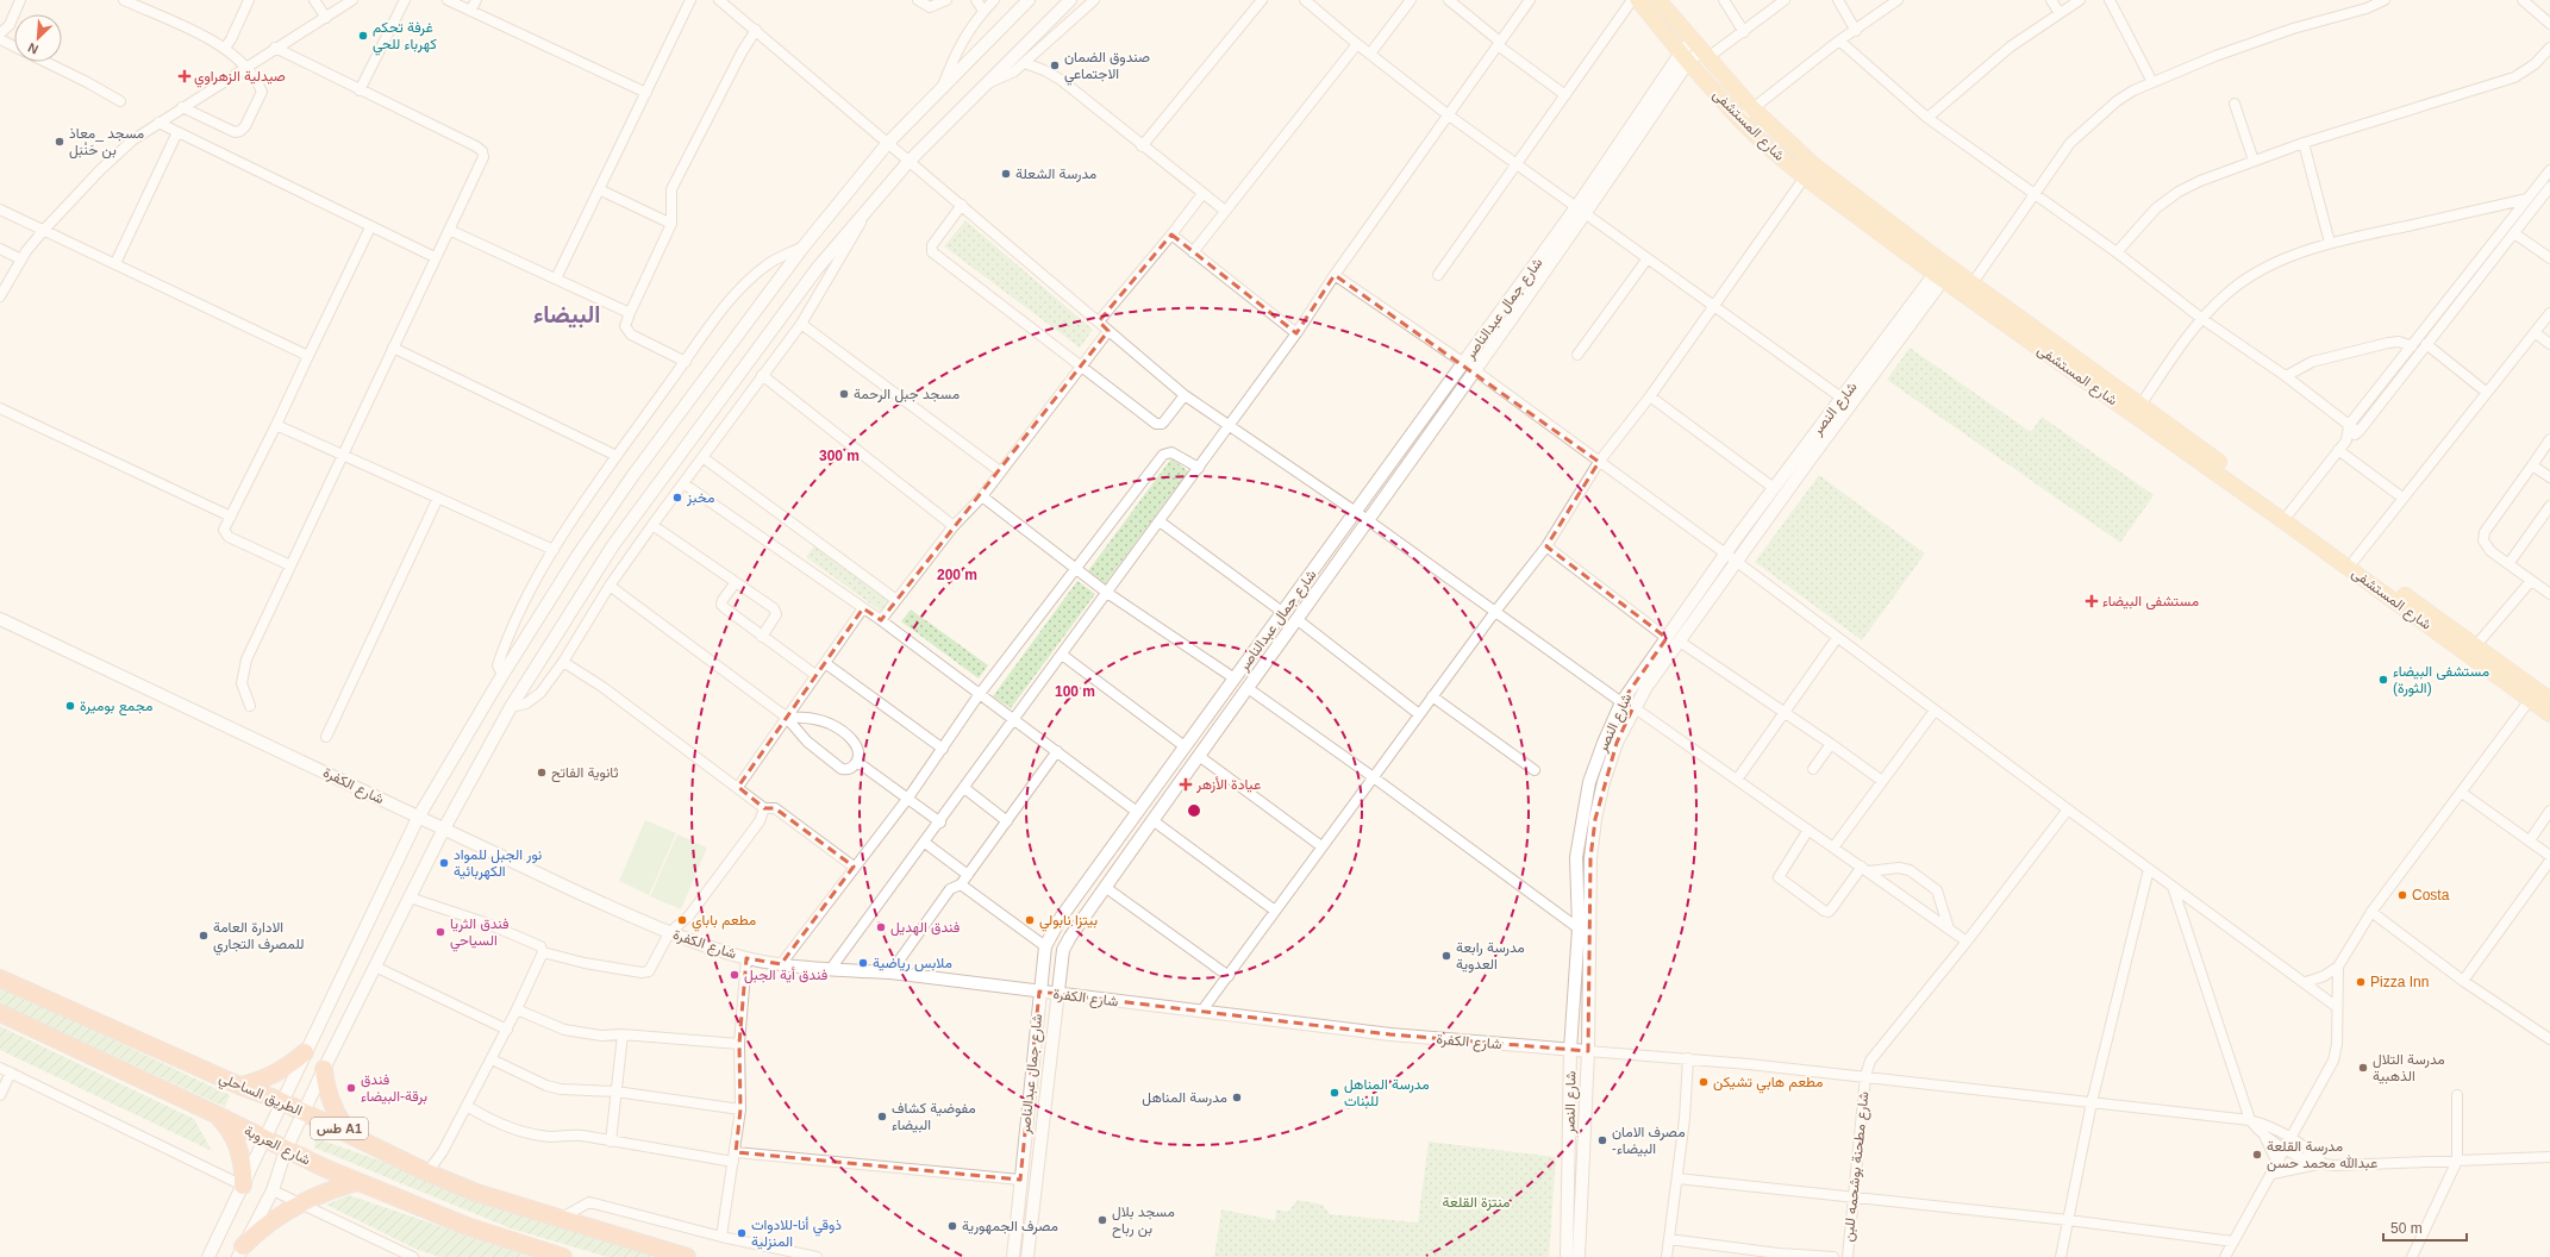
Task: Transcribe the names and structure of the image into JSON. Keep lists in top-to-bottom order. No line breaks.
{"streets":{"highway":["الطريق الساحلي","طس A1","شارع العروبة"],"main road":["شارع المستشفى"],"street":["شارع جمال عبدالناصر","شارع النصر","شارع الكفرة","شارع مطحنة بوشحمه للبن"]},"crossings":[["شارع المستشفى","شارع جمال عبدالناصر"],["شارع المستشفى","شارع النصر"],["شارع جمال عبدالناصر","شارع الكفرة"],["شارع النصر","شارع الكفرة"]],"districts":["البيضاء"],"parks":["منتزة القلعة"],"places":{"other":["غرفة تحكم كهرباء للحي","صندوق الضمان الاجتماعي","مسجد _معاذ بن حَنْبَل","مدرسة الشعلة","مسجد جبل الرحمة","مخبز","مستشفى البيضاء (الثورة)","مجمع بوميرة","ثانوية الفاتح","نور الجبل للمواد الكهربائية","Costa","مطعم باباي","بيتزا نابولي","فندق الهديل","فندق الثريا السياحي","الادارة العامة للمصرف التجاري","مدرسة رابعة العدوية","ملابس رياضية","فندق أية الجبل","Pizza Inn","مدرسة التلال الذهبية","مطعم هابي تشيكن","فندق برقة-البيضاء","مدرسة المناهل للبنات","مدرسة المناهل","مفوضية كشاف البيضاء","مصرف الامان -البيضاء","مدرسة القلعة عبدالله محمد حسن","مسجد بلال بن رباح","مصرف الجمهورية","ذوقي أنا-للادوات المنزلية"],"health":["صيدلية الزهراوي","مستشفى البيضاء","عيادة الأزهر"]},"scale_bar":"50 m","north":"bottom left","rings":["300 m","200 m","100 m"]}
